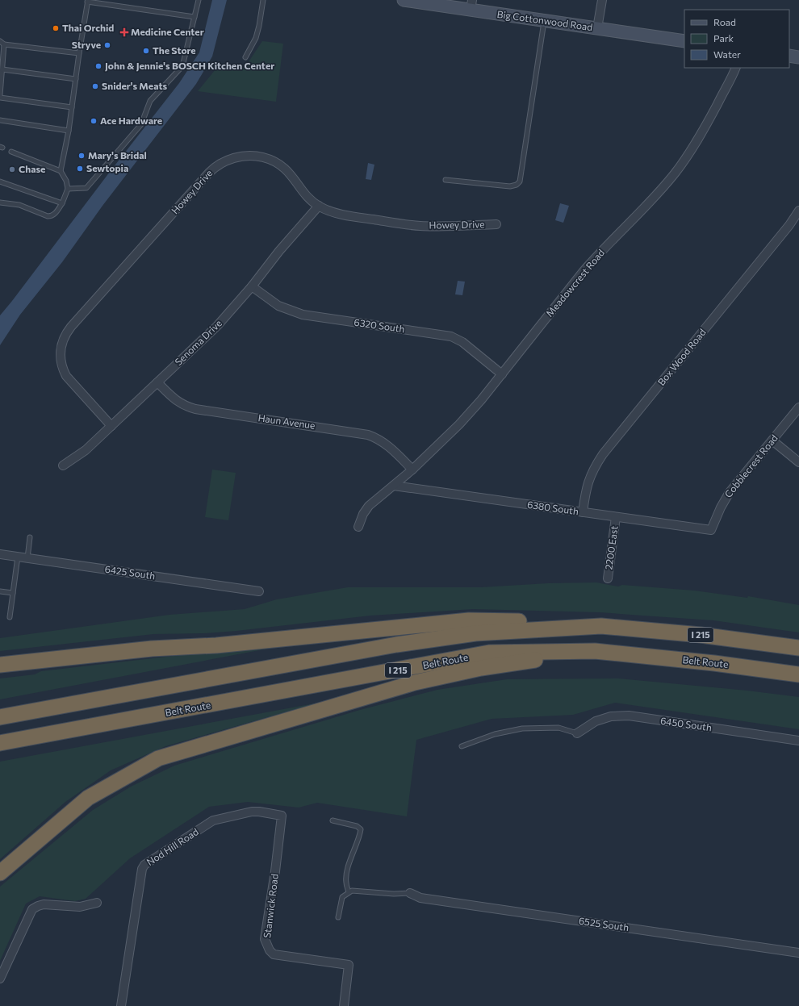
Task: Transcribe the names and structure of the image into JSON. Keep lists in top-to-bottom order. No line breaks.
{"streets":{"highway":["I 215","Belt Route"],"main road":["Big Cottonwood Road"],"street":["Howey Drive","Meadowcrest Road","6320 South","Senoma Drive","Box Wood Road","Haun Avenue","Cobblecrest Road","6380 South","2200 East","6425 South","6450 South","Nod Hill Road","Stanwick Road","6525 South"]},"crossings":[["Howey Drive","Senoma Drive"],["Meadowcrest Road","6320 South"],["Meadowcrest Road","Haun Avenue"],["Meadowcrest Road","6380 South"],["6320 South","Senoma Drive"],["Senoma Drive","Haun Avenue"],["Box Wood Road","6380 South"],["Cobblecrest Road","6380 South"],["6380 South","2200 East"],["Nod Hill Road","Stanwick Road"]],"places":{"other":["Thai Orchid","Stryve","The Store","John & Jennie's BOSCH Kitchen Center","Snider's Meats","Ace Hardware","Mary's Bridal","Sewtopia","Chase"],"health":["Medicine Center"]},"legend":["Road","Park","Water"]}
